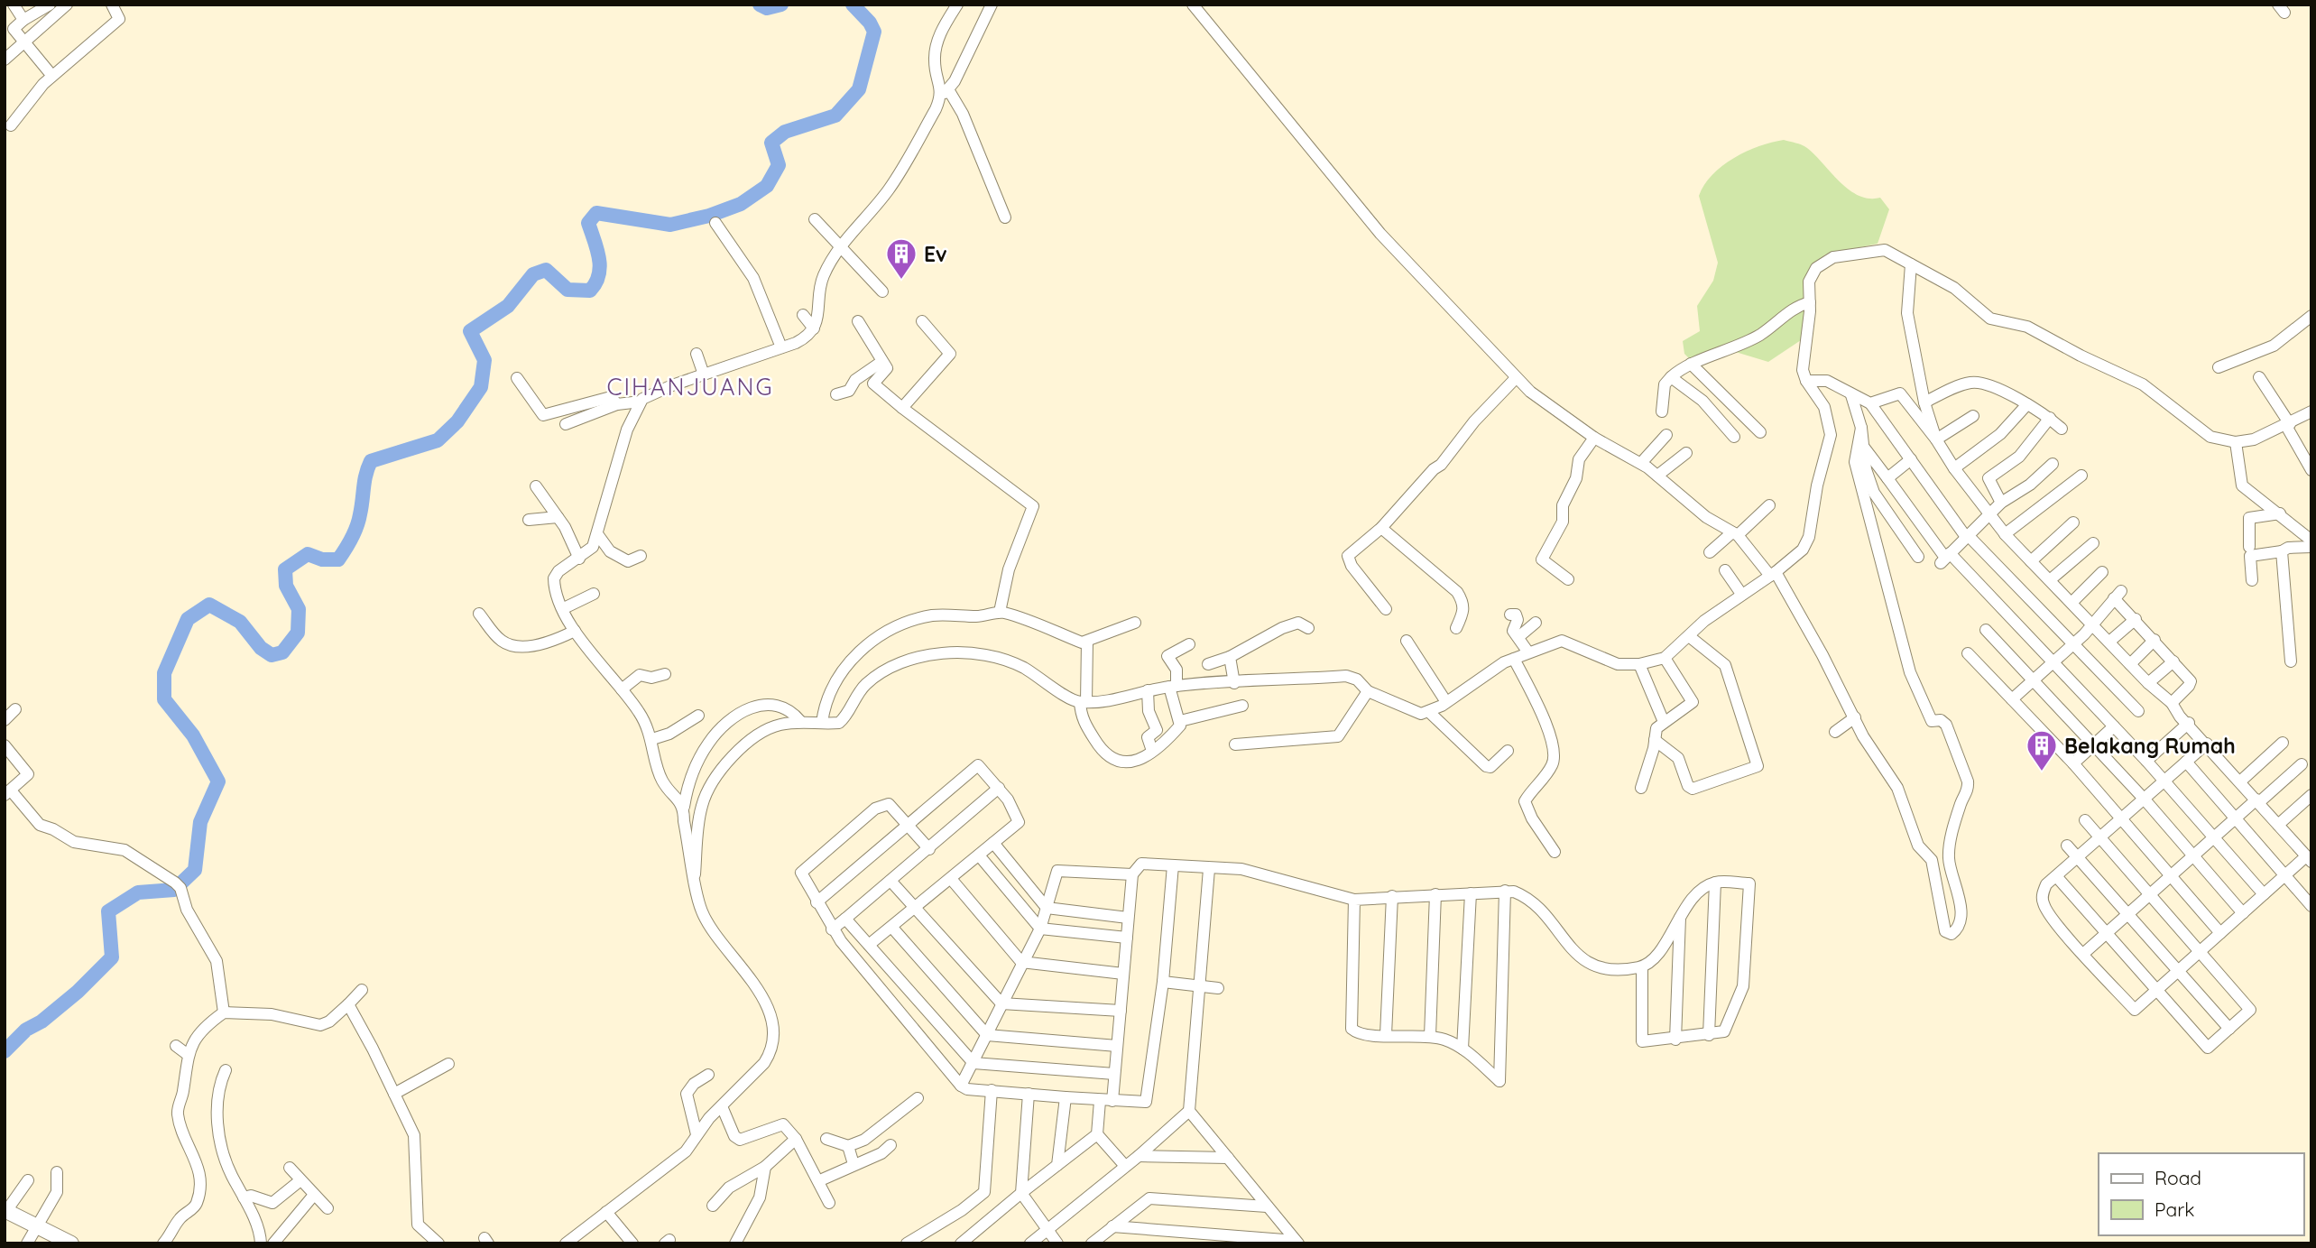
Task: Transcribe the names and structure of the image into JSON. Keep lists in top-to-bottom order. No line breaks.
{"districts":["CIHANJUANG"],"places":{"building":["Ev","Belakang Rumah"]},"legend":["Road","Park"]}
